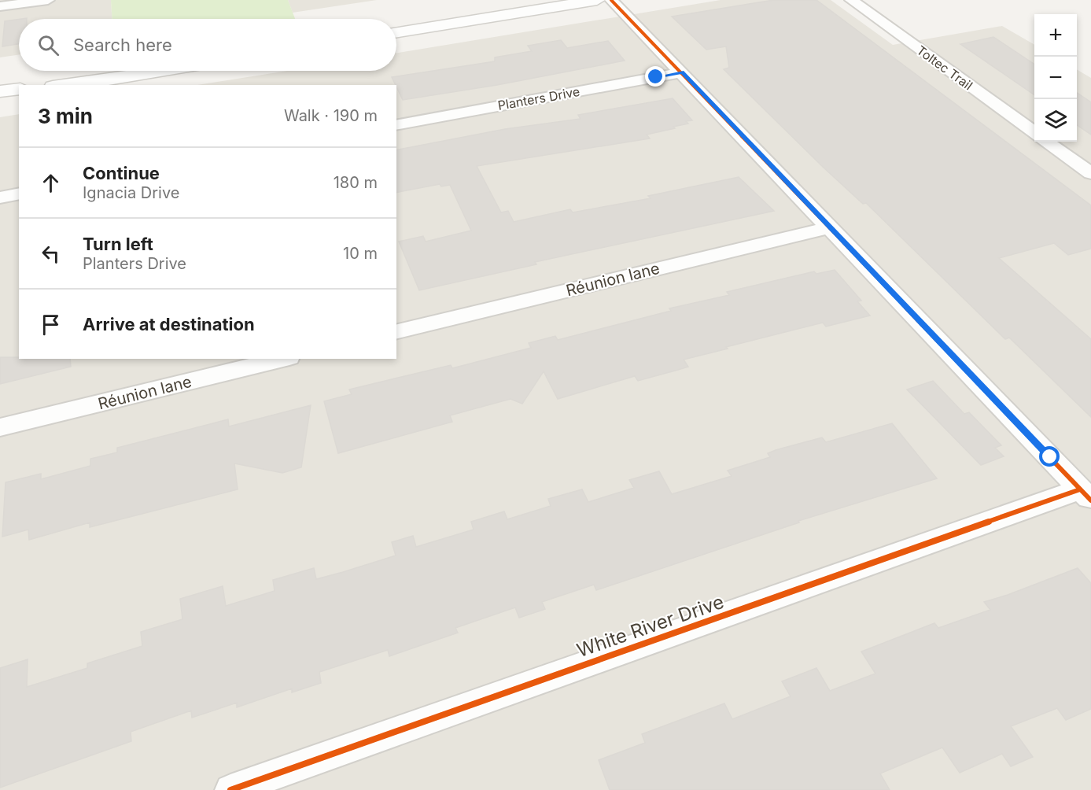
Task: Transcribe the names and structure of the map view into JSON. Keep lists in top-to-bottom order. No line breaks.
{"streets":{"street":["Toltec Trail","Planters Drive","Réunion lane","White River Drive"]},"page":{"map_buttons":["+","−"],"search":"Search here","heading":["3 min","Walk · 190 m"],"list":[["Continue","Ignacia Drive","180 m"],["Turn left","Planters Drive","10 m"],"Arrive at destination"]}}
